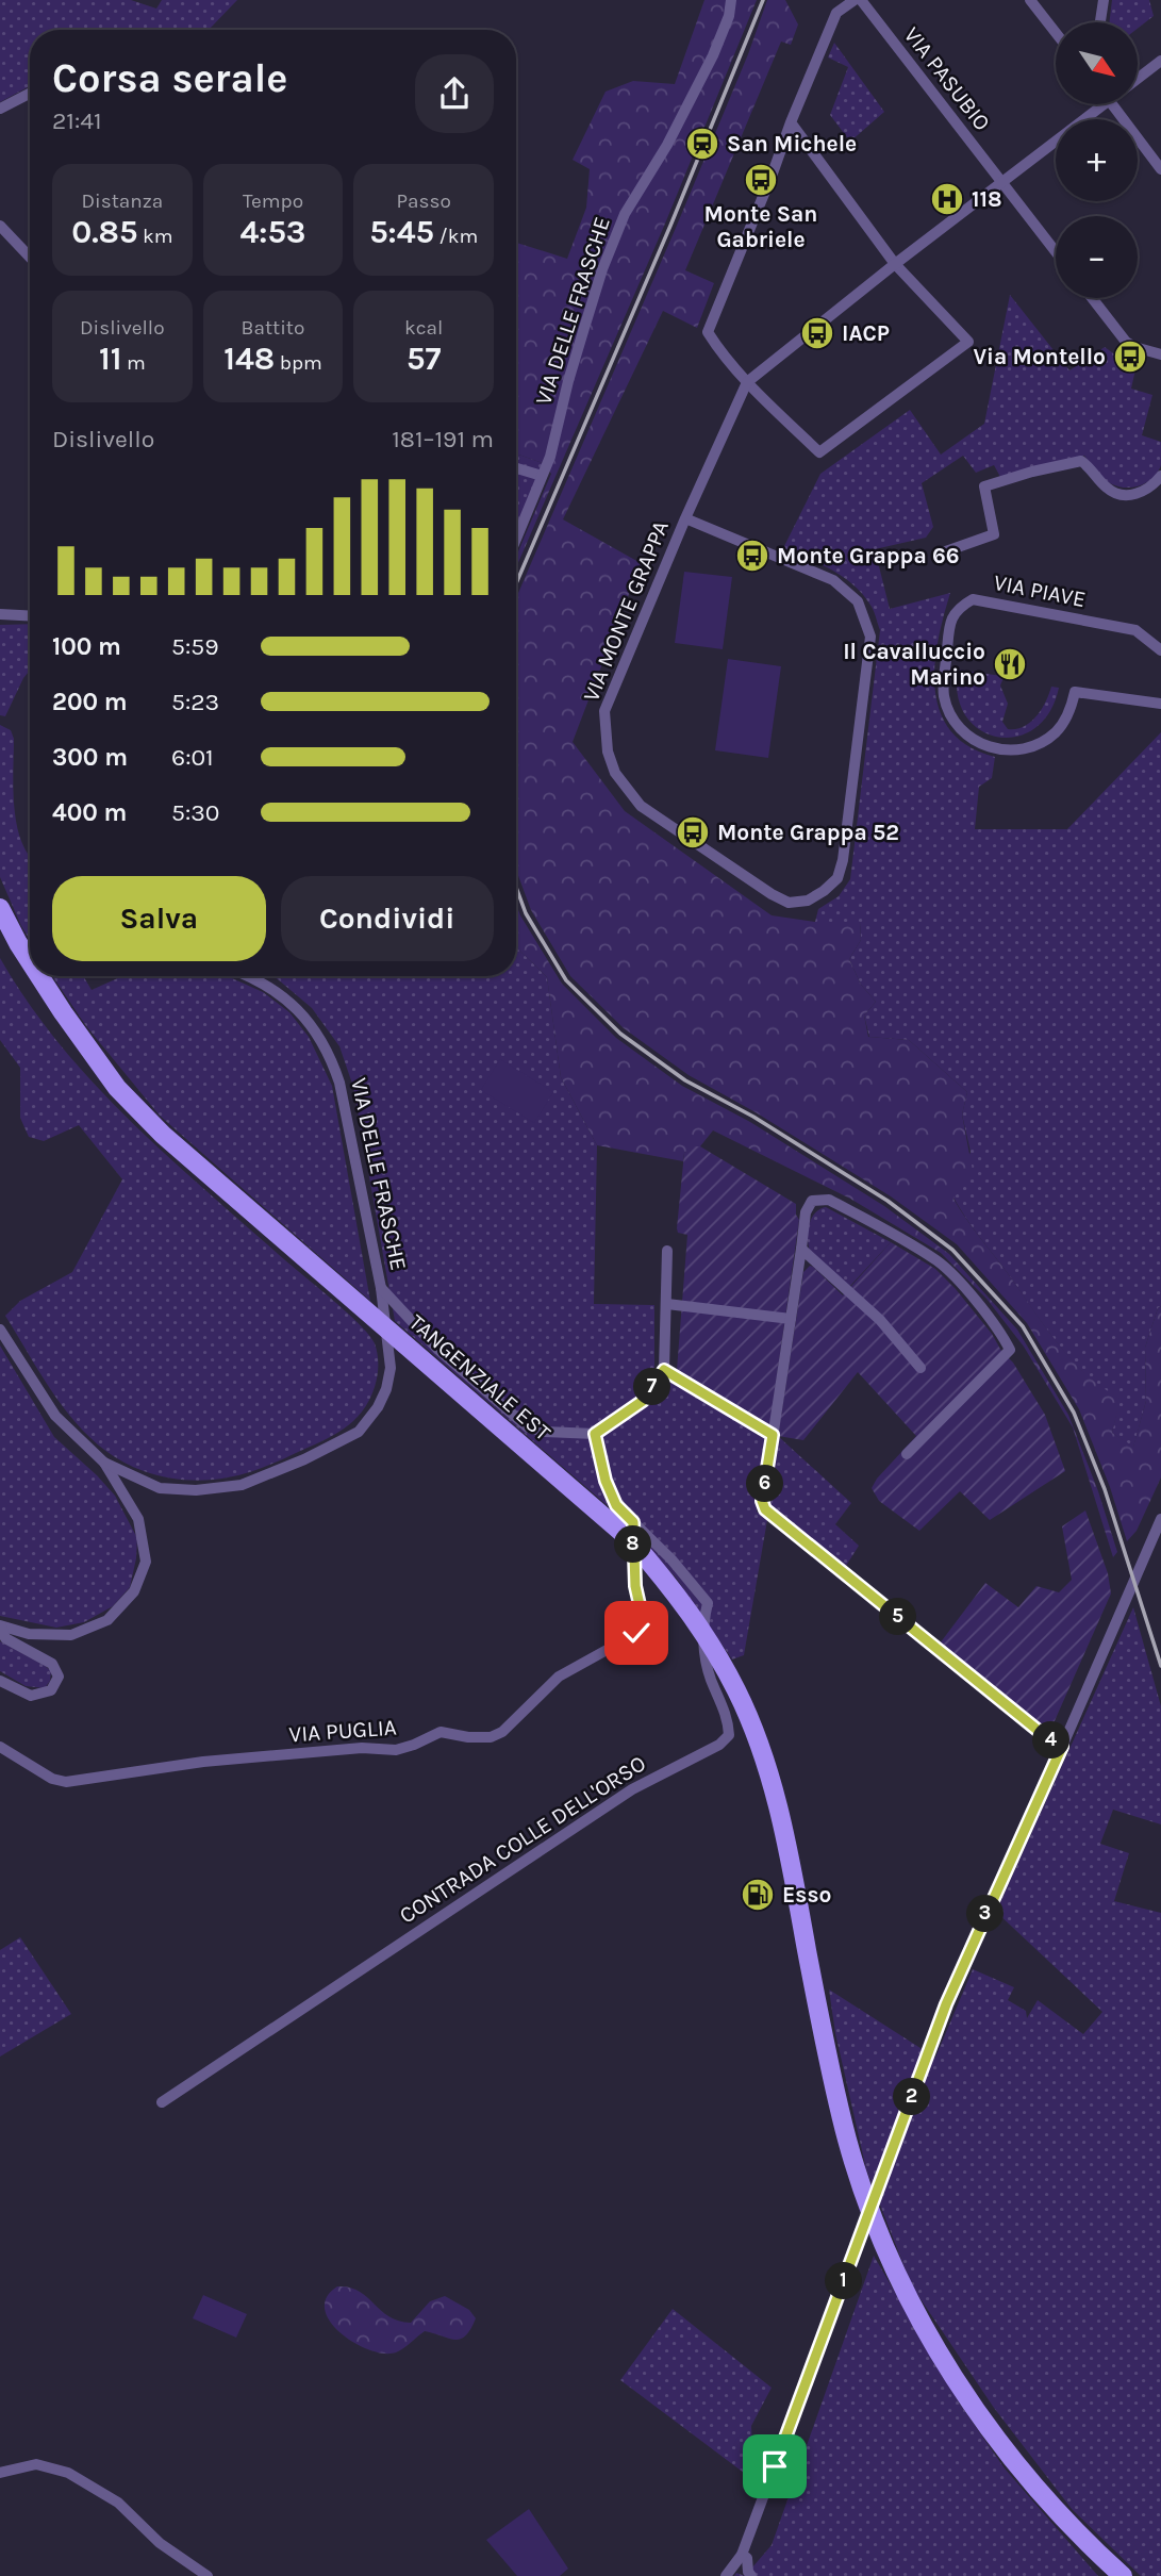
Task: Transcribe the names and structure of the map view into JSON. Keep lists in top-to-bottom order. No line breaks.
{"streets":{"main road":["TANGENZIALE EST"],"street":["VIA PASUBIO","VIA DELLE FRASCHE","VIA PIAVE","VIA MONTE GRAPPA","VIA PUGLIA","CONTRADA COLLE DELL'ORSO"]},"crossings":[["VIA PASUBIO","VIA MONTE GRAPPA"],["VIA PUGLIA","CONTRADA COLLE DELL'ORSO"]],"places":{"station":["San Michele"],"bus stop":["Monte San Gabriele","IACP","Via Montello","Monte Grappa 66","Monte Grappa 52"],"hospital":["118"],"restaurant":["Il Cavalluccio Marino"],"fuel station":["Esso"]},"north":"bottom right","page":{"map_buttons":["+","−"],"heading":["Corsa serale","21:41"],"stats":[["Distanza","0.85 km"],["Tempo","4:53"],["Passo","5:45 /km"],["Dislivello","11 m"],["Battito","148 bpm"],["kcal","57"]],"chart":["Dislivello","181–191 m"],"list":[{"name":"100 m","note":"5:59"},{"name":"200 m","note":"5:23"},{"name":"300 m","note":"6:01"},{"name":"400 m","note":"5:30"}],"buttons":["Salva","Condividi"],"pins":["7","6","8","5","4","3","2","1"]}}
